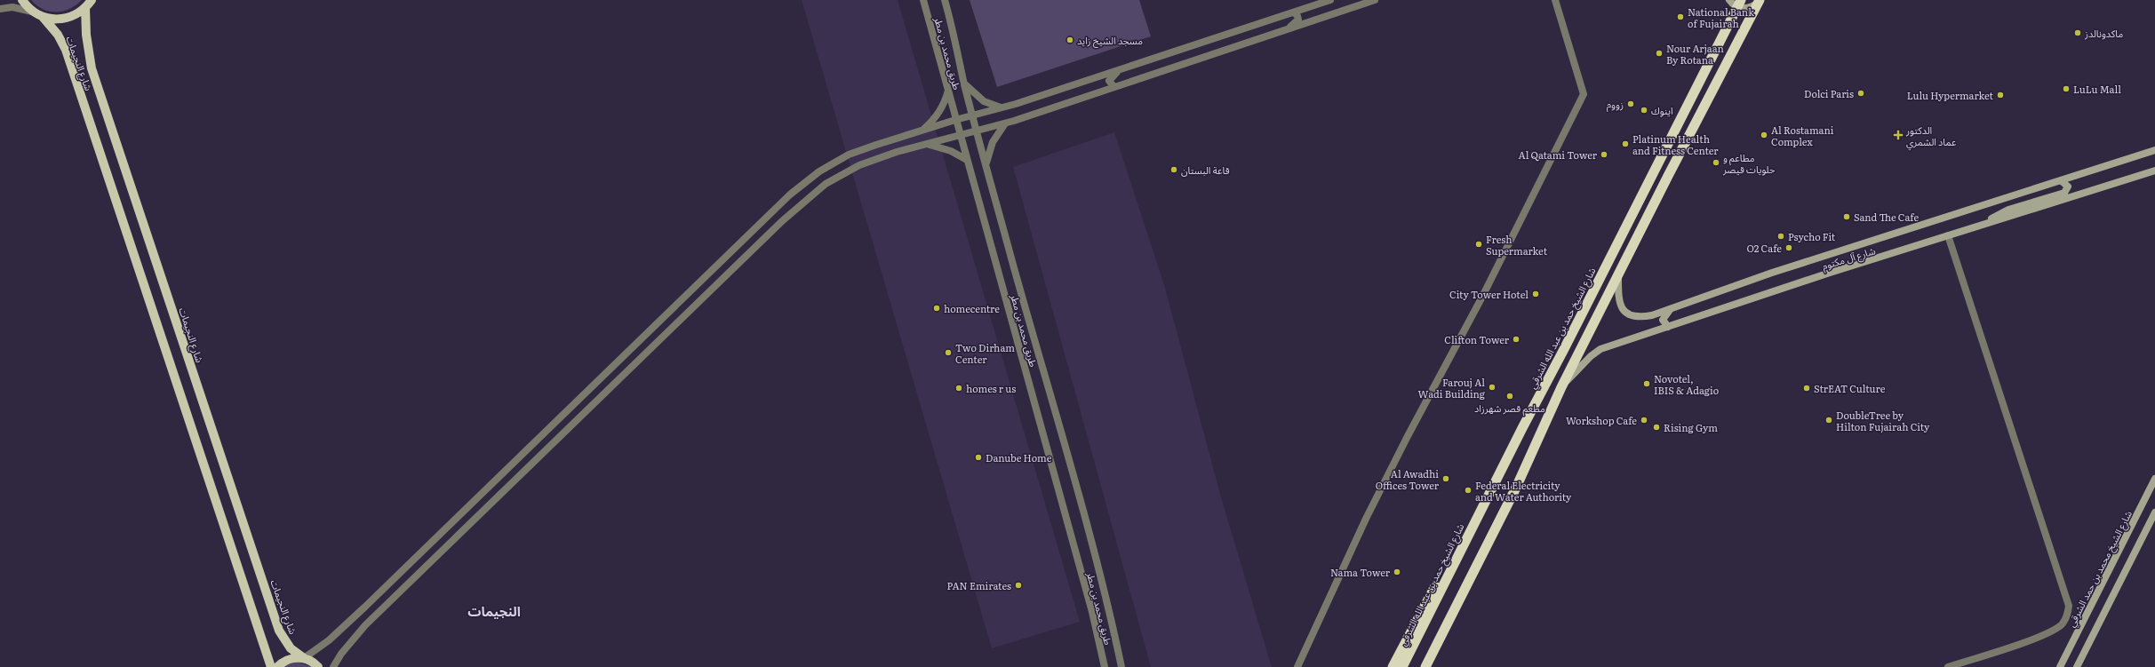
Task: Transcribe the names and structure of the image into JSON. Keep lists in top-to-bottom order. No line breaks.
{"streets":{"highway":["شارع الشيخ حمد بن عبد الله الشرقي"],"main road":["شارع النجيمات","شارع آل مكتوم","شارع الشيخ محمد بن حمد الشرقي"],"street":["طريق محمد بن مطر"]},"districts":["النجيمات"],"places":{"other":["National Bank of Fujairah","ماكدونالدز","مسجد الشيخ زايد","Nour Arjaan By Rotana","LuLu Mall","Dolci Paris","Lulu Hypermarket","زووم","اينوك","Al Rostamani Complex","Platinum Health and Fitness Center","Al Qatami Tower","مطاعم و حلويات قيصر","قاعة البستان","Sand The Cafe","Psycho Fit","Fresh Supermarket","O2 Cafe","City Tower Hotel","homecentre","Clifton Tower","Two Dirham Center","Novotel, IBIS & Adagio","Farouj Al Wadi Building","homes r us","StrEAT Culture","مطعم قصر شهرزاد","Workshop Cafe","DoubleTree by Hilton Fujairah City","Rising Gym","Danube Home","Al Awadhi Offices Tower","Federal Electricity and Water Authority","Nama Tower","PAN Emirates"],"health":["الدكتور عماد الشمري"]}}
